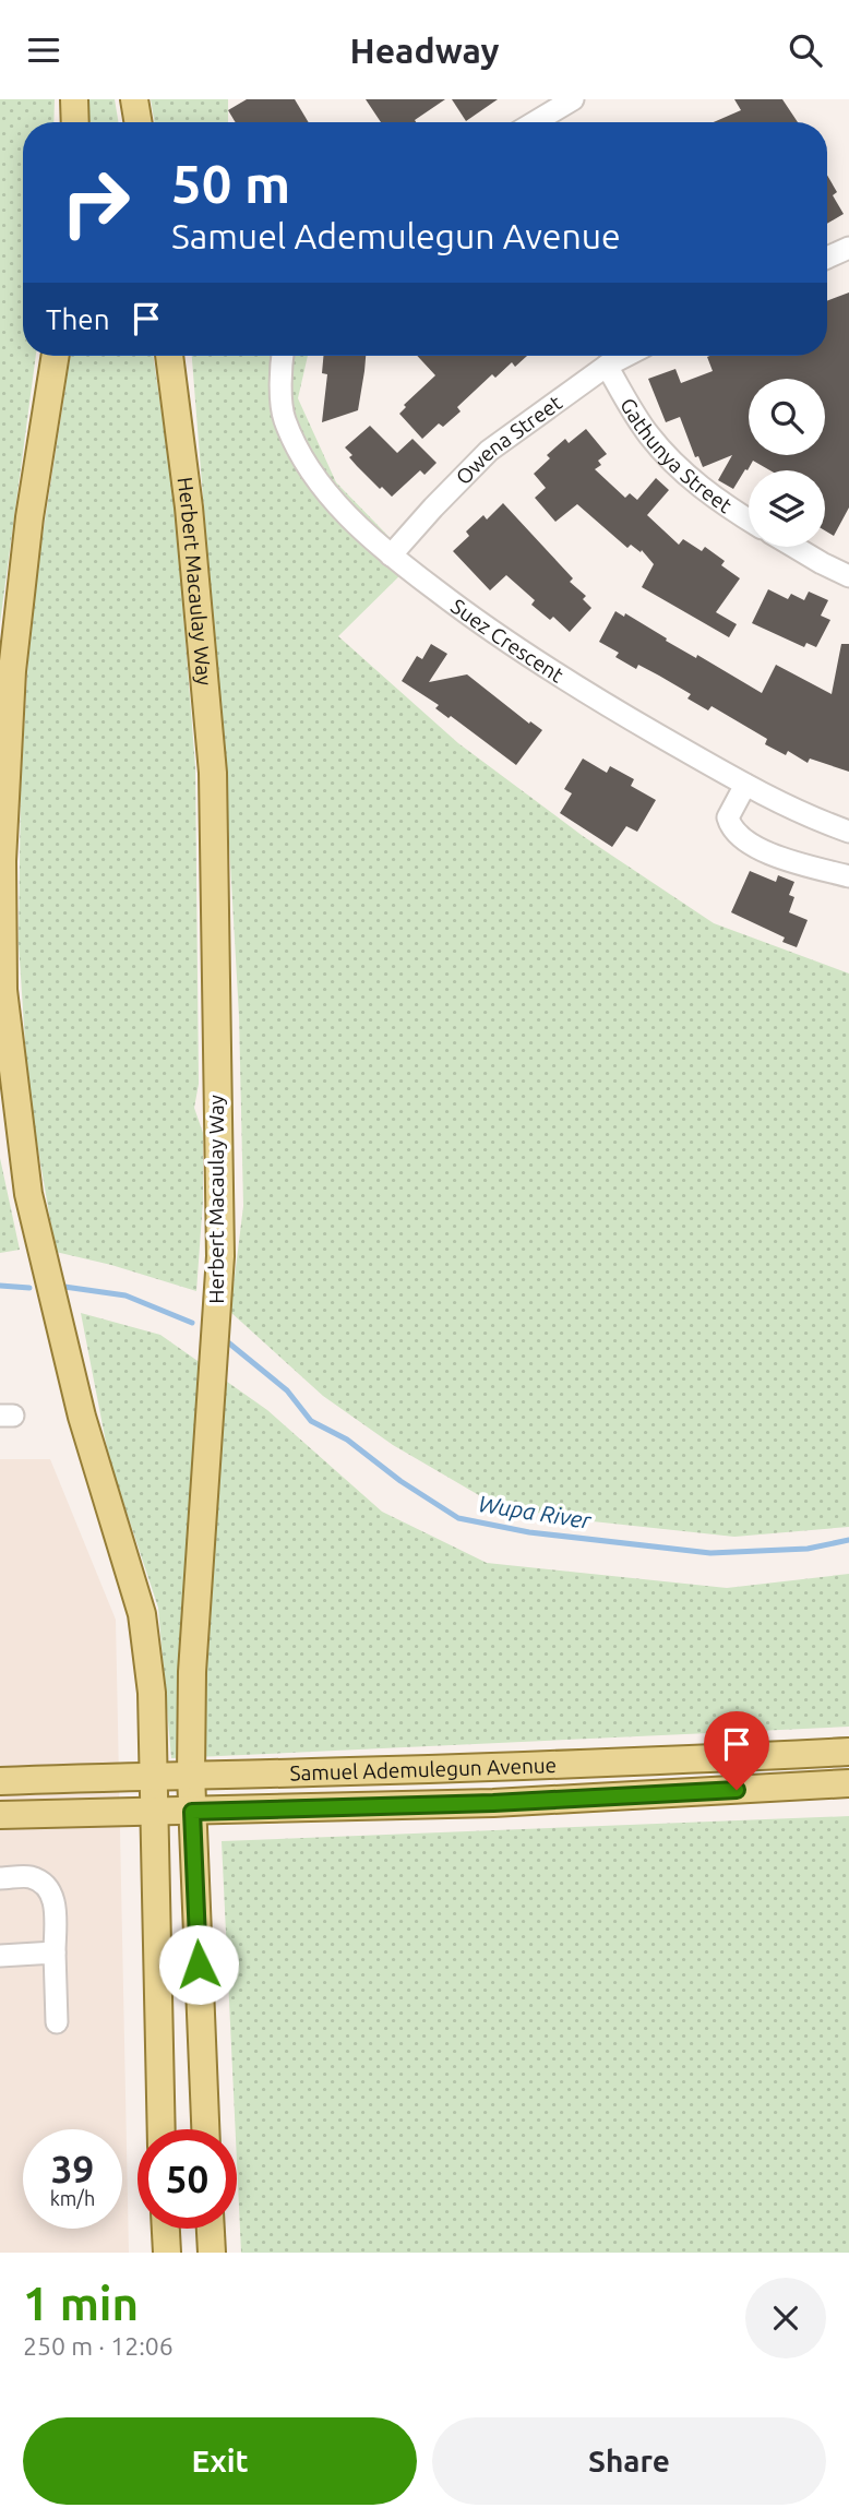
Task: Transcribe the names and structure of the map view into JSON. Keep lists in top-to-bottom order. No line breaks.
{"streets":{"main road":["Herbert Macaulay Way","Samuel Ademulegun Avenue"],"street":["Owena Street","Gathunya Street","Suez Crescent"]},"crossings":[["Owena Street","Gathunya Street"],["Owena Street","Suez Crescent"],["Herbert Macaulay Way","Samuel Ademulegun Avenue"]],"water":["Wupa River"],"page":{"header":"Headway","turn":["50 m","Samuel Ademulegun Avenue"],"then":"Then","speed":"39 km/h","limit":"50","heading":["1 min","250 m · 12:06"],"buttons":["Exit","Share"]}}
